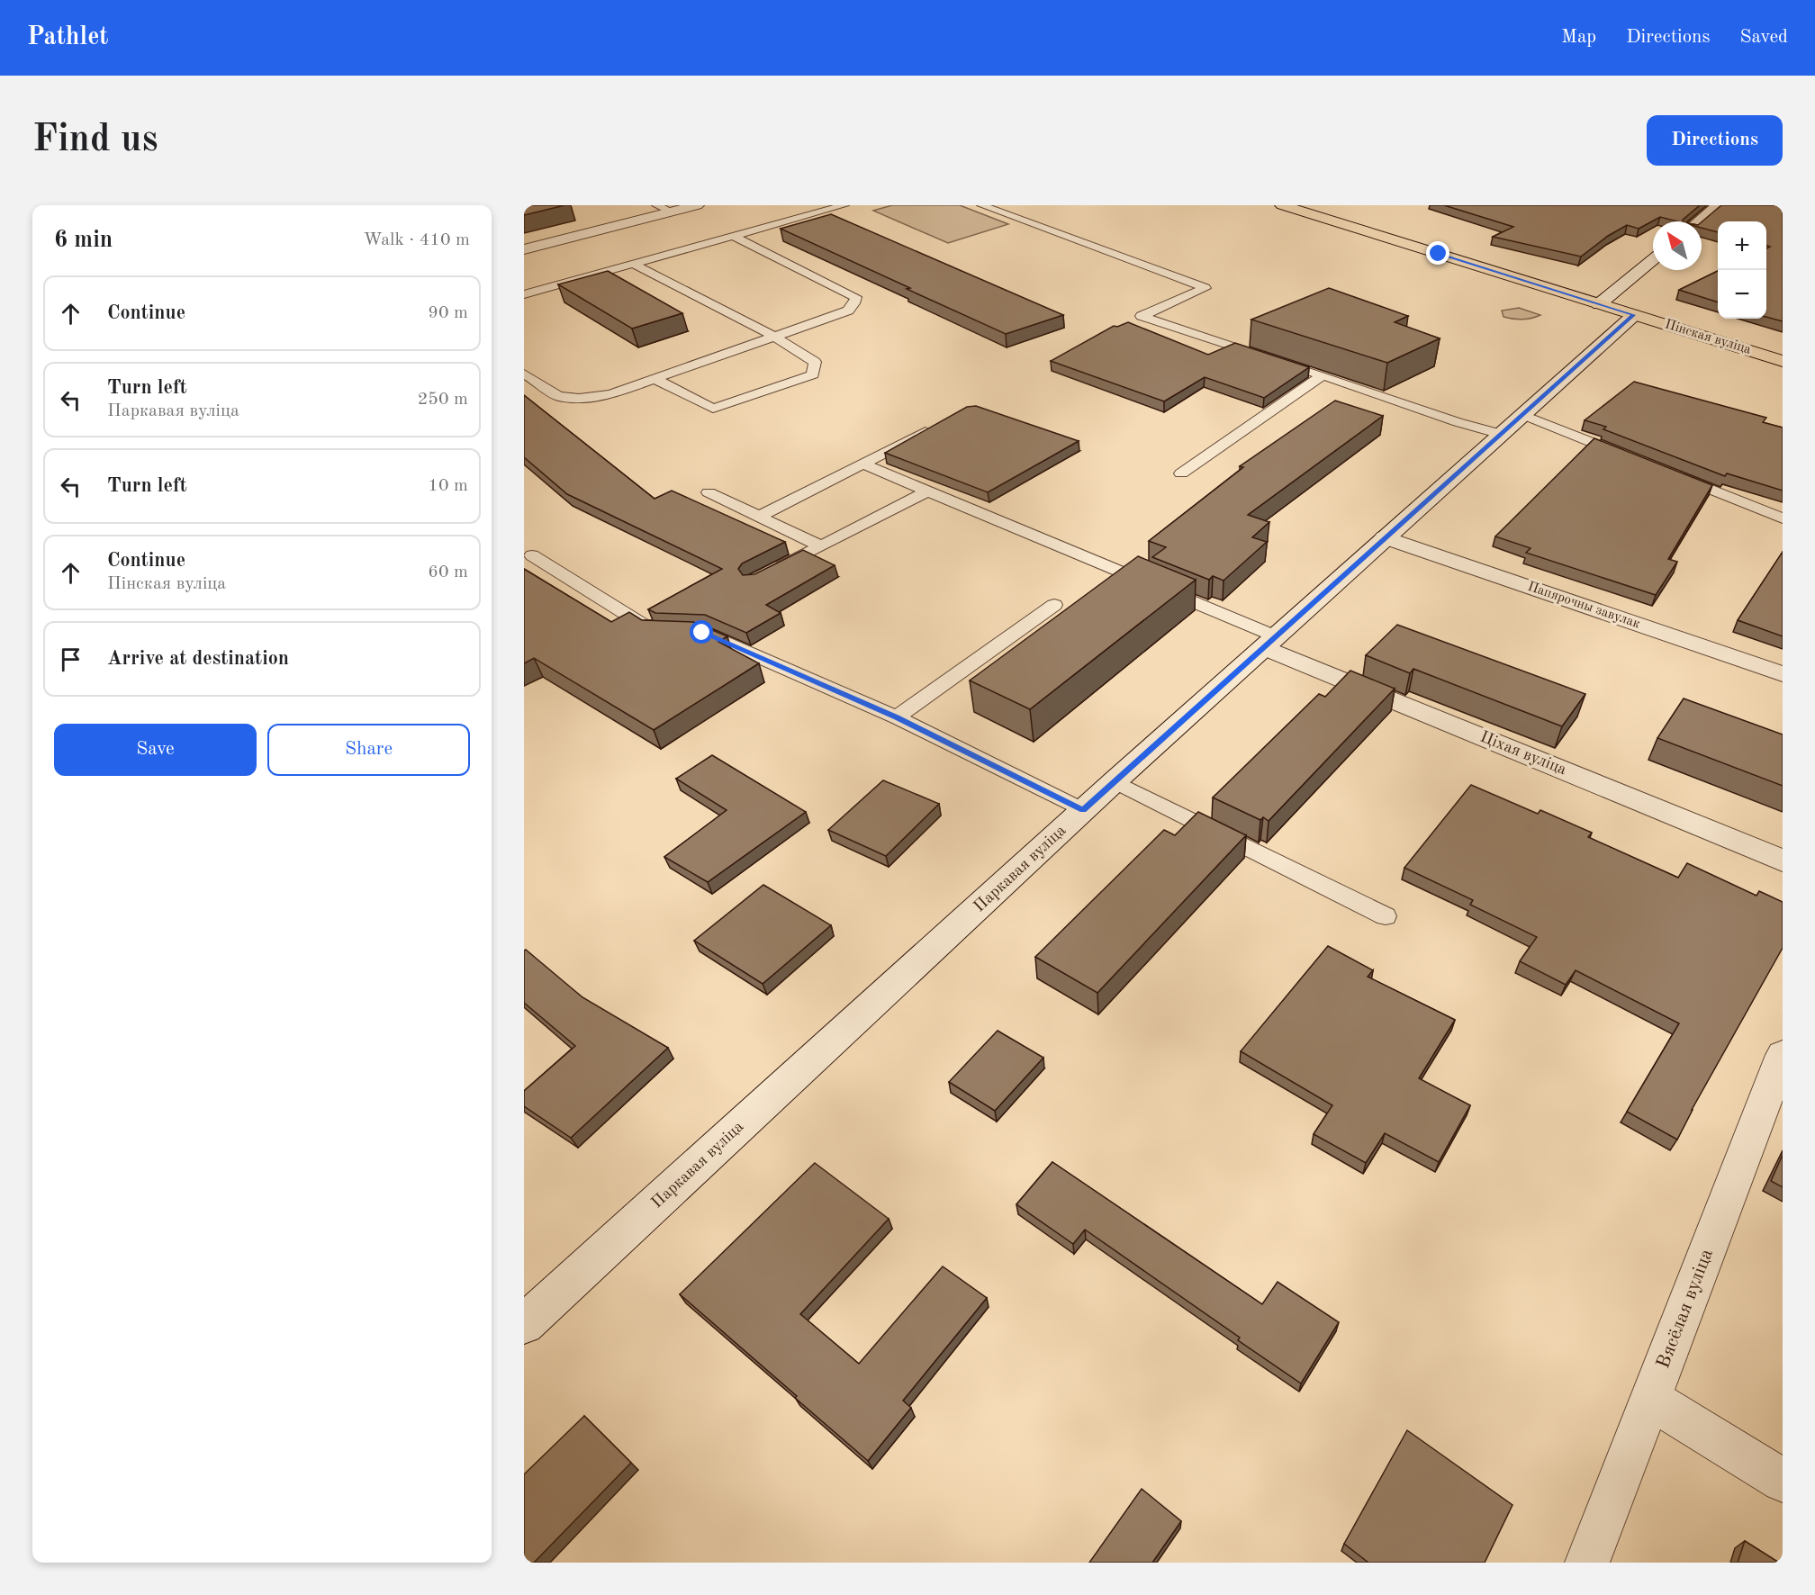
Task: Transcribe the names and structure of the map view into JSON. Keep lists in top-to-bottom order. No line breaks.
{"streets":{"main road":["Пінская вуліца"],"street":["Папярочны завулак","Ціхая вуліца","Паркавая вуліца","Вясёлая вуліца"]},"crossings":[["Пінская вуліца","Паркавая вуліца"],["Папярочны завулак","Паркавая вуліца"],["Ціхая вуліца","Паркавая вуліца"]],"north":"top left","page":{"header":"Pathlet","nav":["Map","Directions","Saved"],"buttons":["Directions",["Save","Share"]],"title":"Find us","heading":["6 min","Walk · 410 m"],"map_buttons":["+","−"],"list":[["Continue","90 m"],["Turn left","Паркавая вуліца","250 m"],["Turn left","10 m"],["Continue","Пінская вуліца","60 m"],"Arrive at destination"]}}
